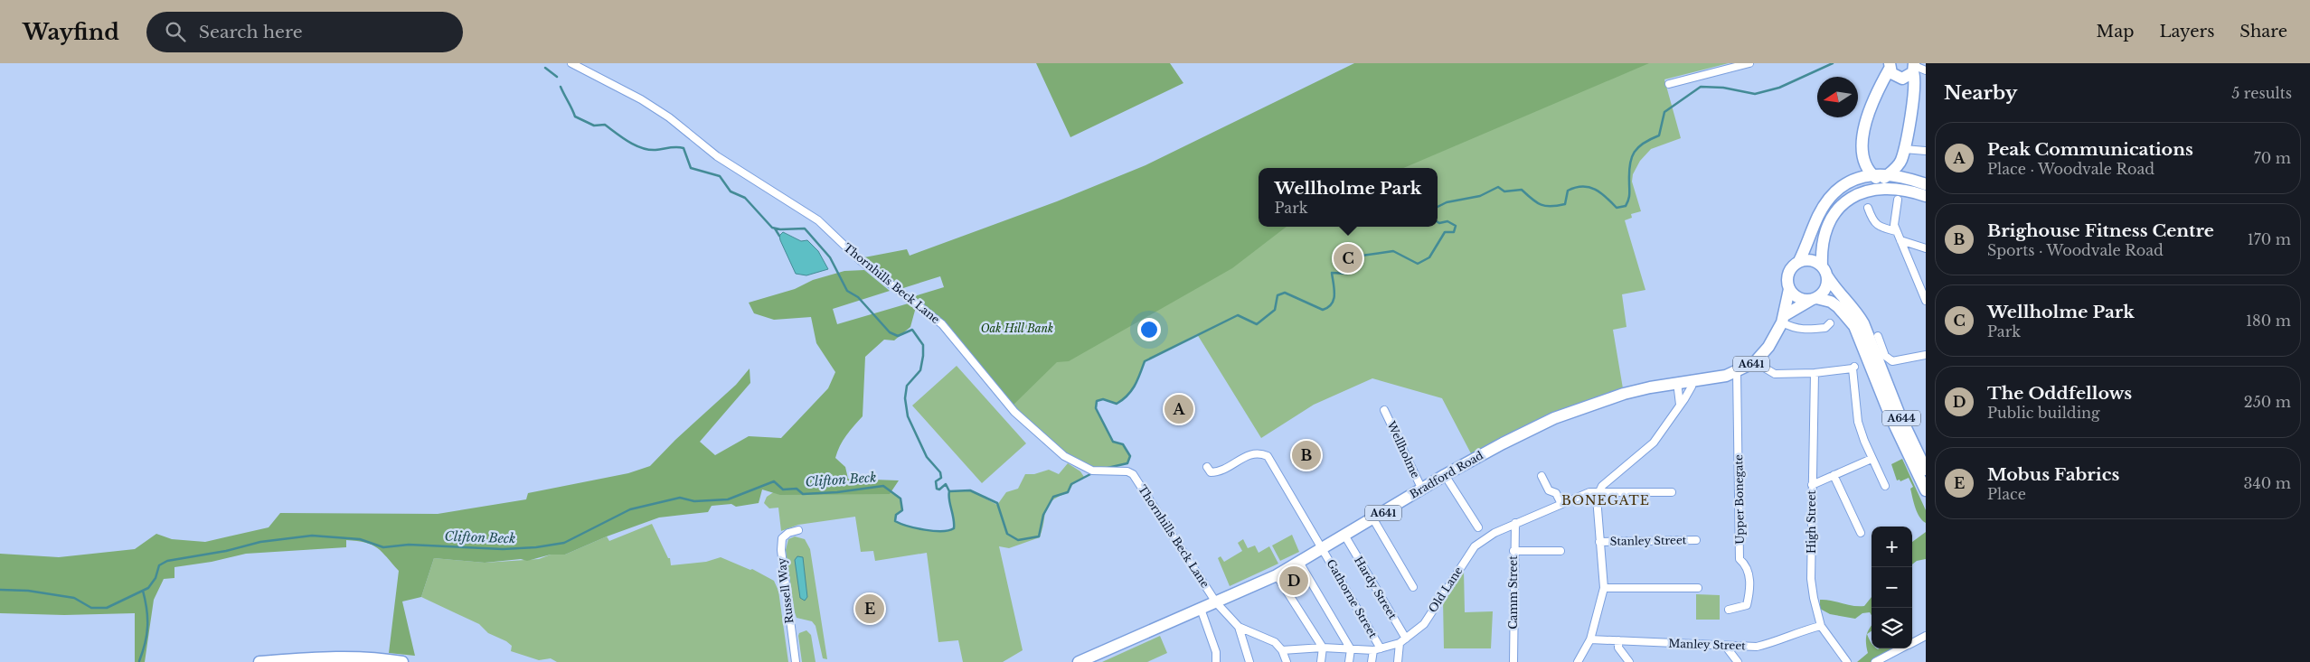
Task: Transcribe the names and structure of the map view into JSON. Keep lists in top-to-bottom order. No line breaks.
{"streets":{"main road":["A641","A644","Bradford Road"],"street":["Thornhills Beck Lane","Wellholme","Upper Bonegate","High Street","Stanley Street","Hardy Street","Old Lane","Russell Way","Camm Street","Gathorne Street","Manley Street"]},"crossings":[["Thornhills Beck Lane","Bradford Road"],["A644","Bradford Road"],["Wellholme","Bradford Road"],["Bradford Road","Upper Bonegate"],["Bradford Road","Hardy Street"],["Bradford Road","Gathorne Street"],["High Street","Manley Street"],["Hardy Street","Old Lane"],["Old Lane","Camm Street"],["Old Lane","Gathorne Street"]],"districts":["BONEGATE"],"water":["Clifton Beck"],"parks":["Oak Hill Bank"],"north":"left","page":{"header":"Wayfind","search":"Search here","nav":["Map","Layers","Share"],"heading":["Nearby","5 results"],"list":[{"mark":"A","name":"Peak Communications","note":"Place · Woodvale Road","value":"70 m"},{"mark":"B","name":"Brighouse Fitness Centre","note":"Sports · Woodvale Road","value":"170 m"},{"mark":"C","name":"Wellholme Park","note":"Park","value":"180 m"},{"mark":"D","name":"The Oddfellows","note":"Public building","value":"250 m"},{"mark":"E","name":"Mobus Fabrics","note":"Place","value":"340 m"}],"popup":["Wellholme Park","Park"],"pins":["C","A","B","D","E"],"map_buttons":["+","−"]}}
